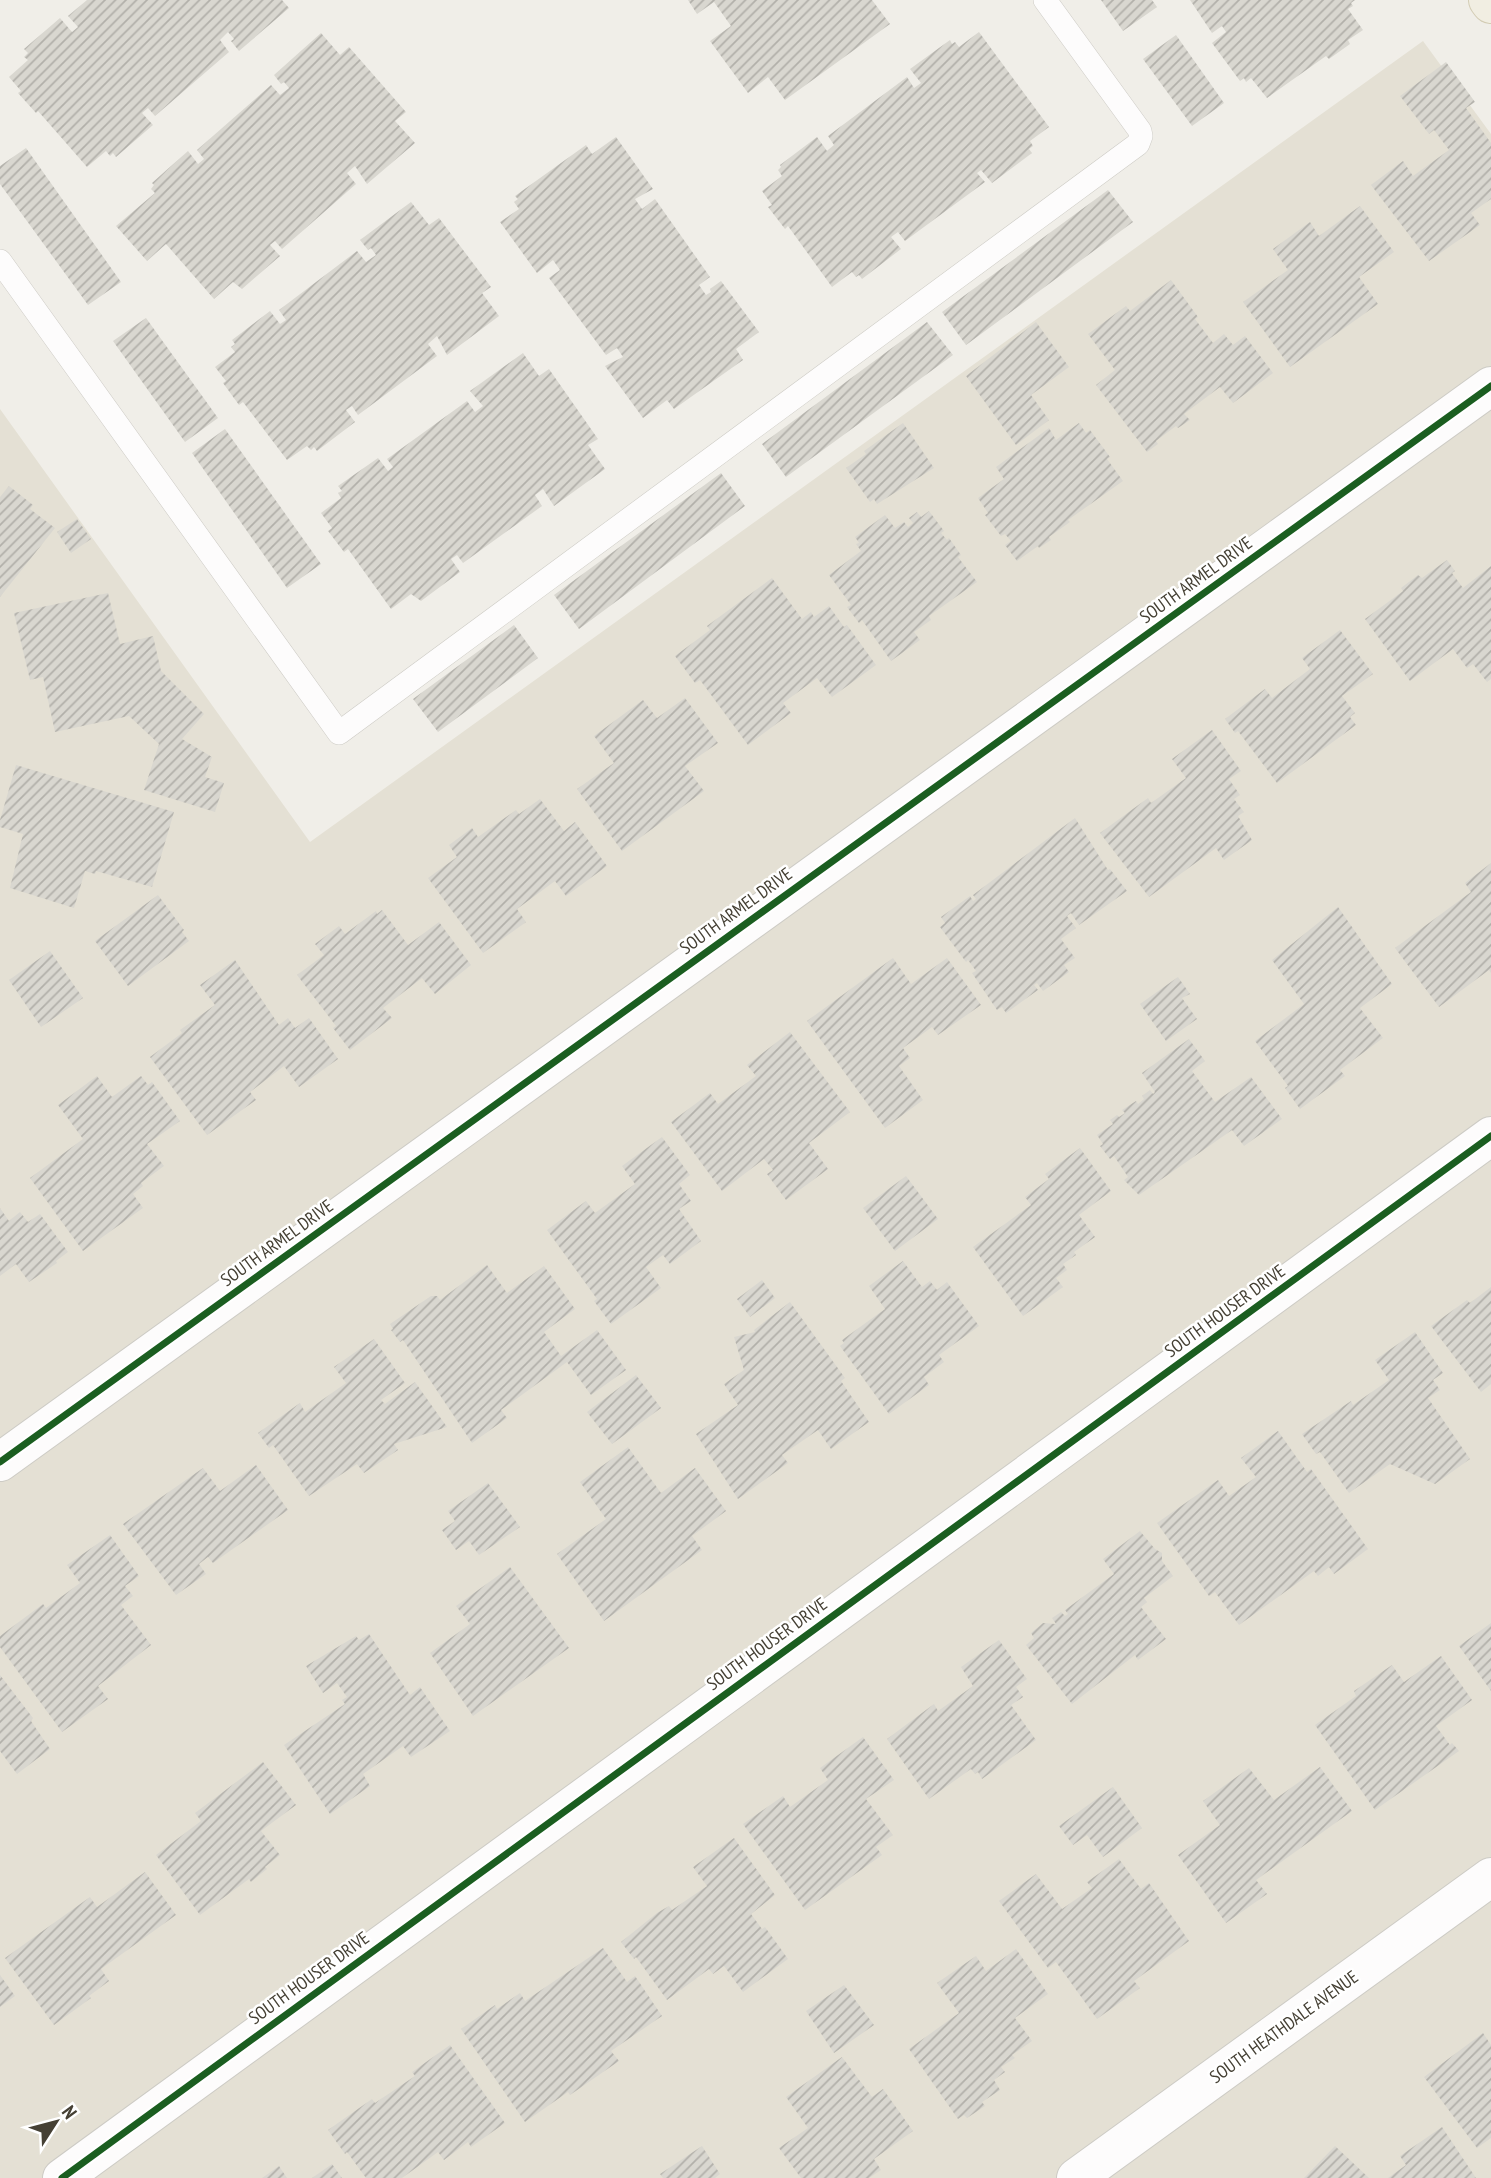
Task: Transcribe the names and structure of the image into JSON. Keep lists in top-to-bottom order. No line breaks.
{"streets":{"street":["SOUTH ARMEL DRIVE","SOUTH HOUSER DRIVE","SOUTH HEATHDALE AVENUE"]},"north":"top right"}
